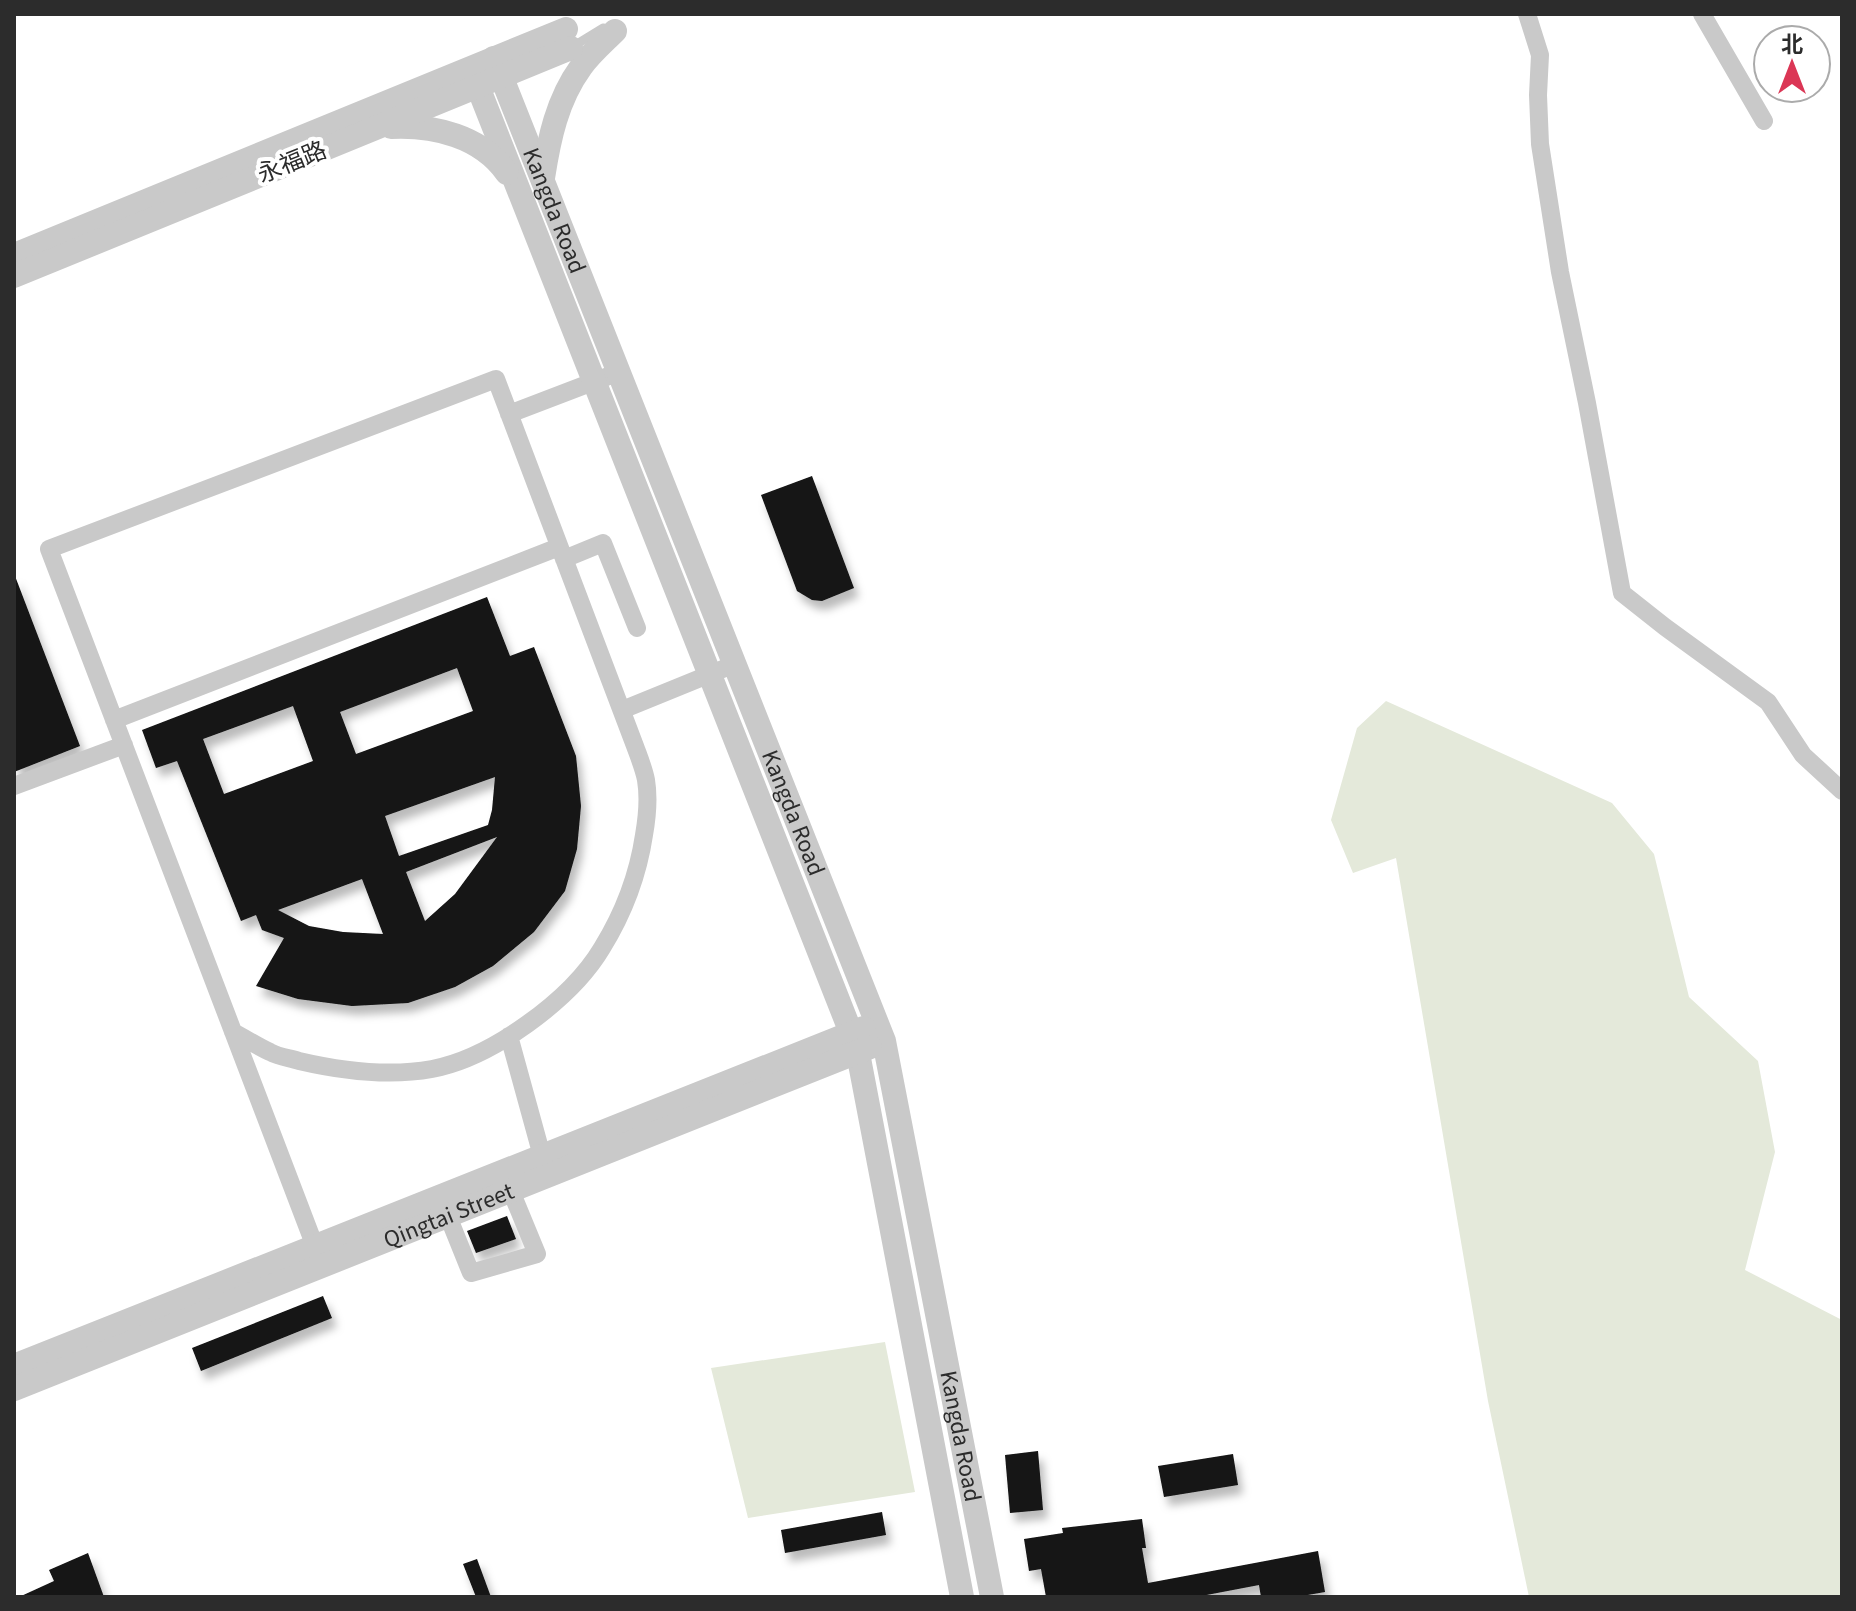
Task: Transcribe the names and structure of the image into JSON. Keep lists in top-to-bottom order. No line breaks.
{"streets":{"street":["永福路","Kangda Road","Qingtai Street"]},"crossings":[["永福路","Kangda Road"],["Kangda Road","Qingtai Street"]],"north":"top"}
